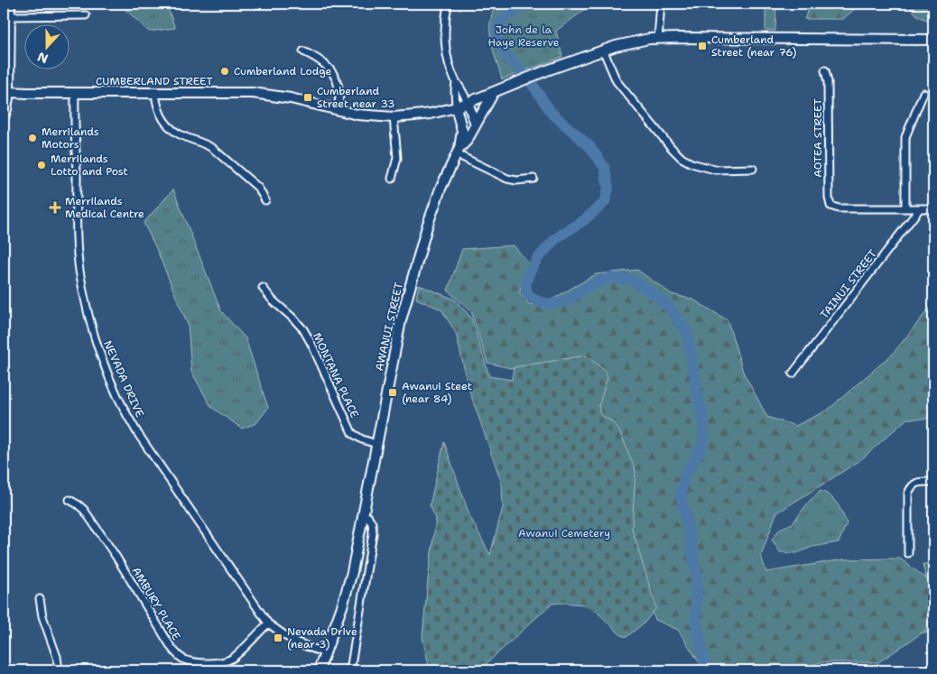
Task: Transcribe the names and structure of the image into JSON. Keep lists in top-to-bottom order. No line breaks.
{"streets":{"main road":["CUMBERLAND STREET","AWANUI STREET"],"street":["AOTEA STREET","TAINUI STREET","MONTANA PLACE","NEVADA DRIVE","AMBURY PLACE"]},"crossings":[["CUMBERLAND STREET","AWANUI STREET"],["CUMBERLAND STREET","NEVADA DRIVE"],["AWANUI STREET","MONTANA PLACE"],["AWANUI STREET","NEVADA DRIVE"],["NEVADA DRIVE","AMBURY PLACE"]],"parks":["John de la Haye Reserve","Awanui Cemetery"],"places":{"transit":["Cumberland Street (near 76)","Cumberland Street near 33","Awanui Steet (near 84)","Nevada Drive (near 3)"],"other":["Cumberland Lodge","Merrilands Motors","Merrilands Lotto and Post"],"health":["Merrilands Medical Centre"]},"north":"bottom"}
